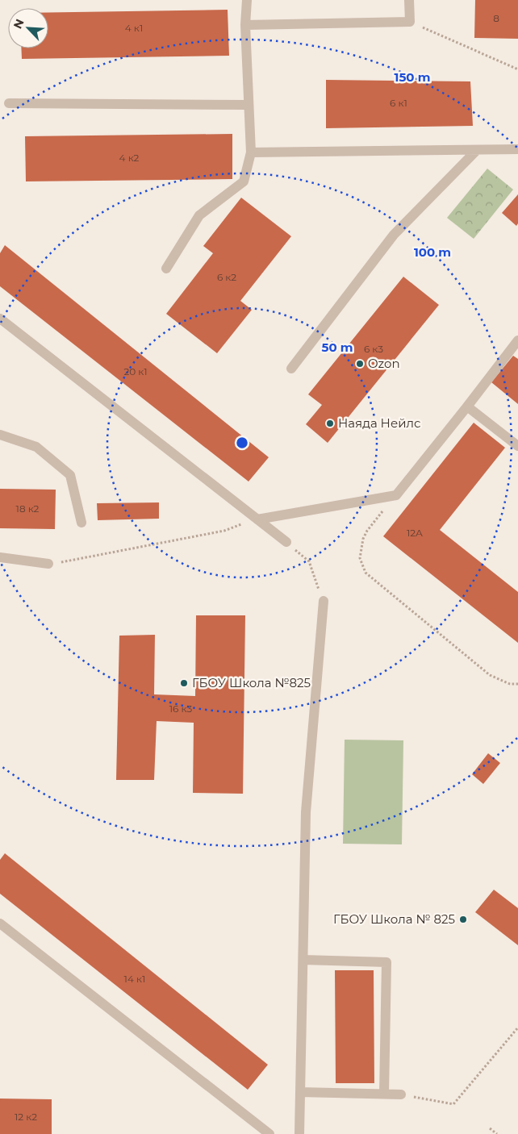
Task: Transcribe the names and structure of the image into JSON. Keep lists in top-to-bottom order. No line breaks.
{"places":["Ozon","Наяда Нейлс","ГБОУ Школа №825","ГБОУ Школа № 825"],"house_numbers":["8","4 к1","6 к1","4 к2","6 к2","6 к3","20 к1","18 к2","12А","16 к3","14 к1","12 к2"],"north":"top left","rings":["150 m","100 m","50 m"]}
